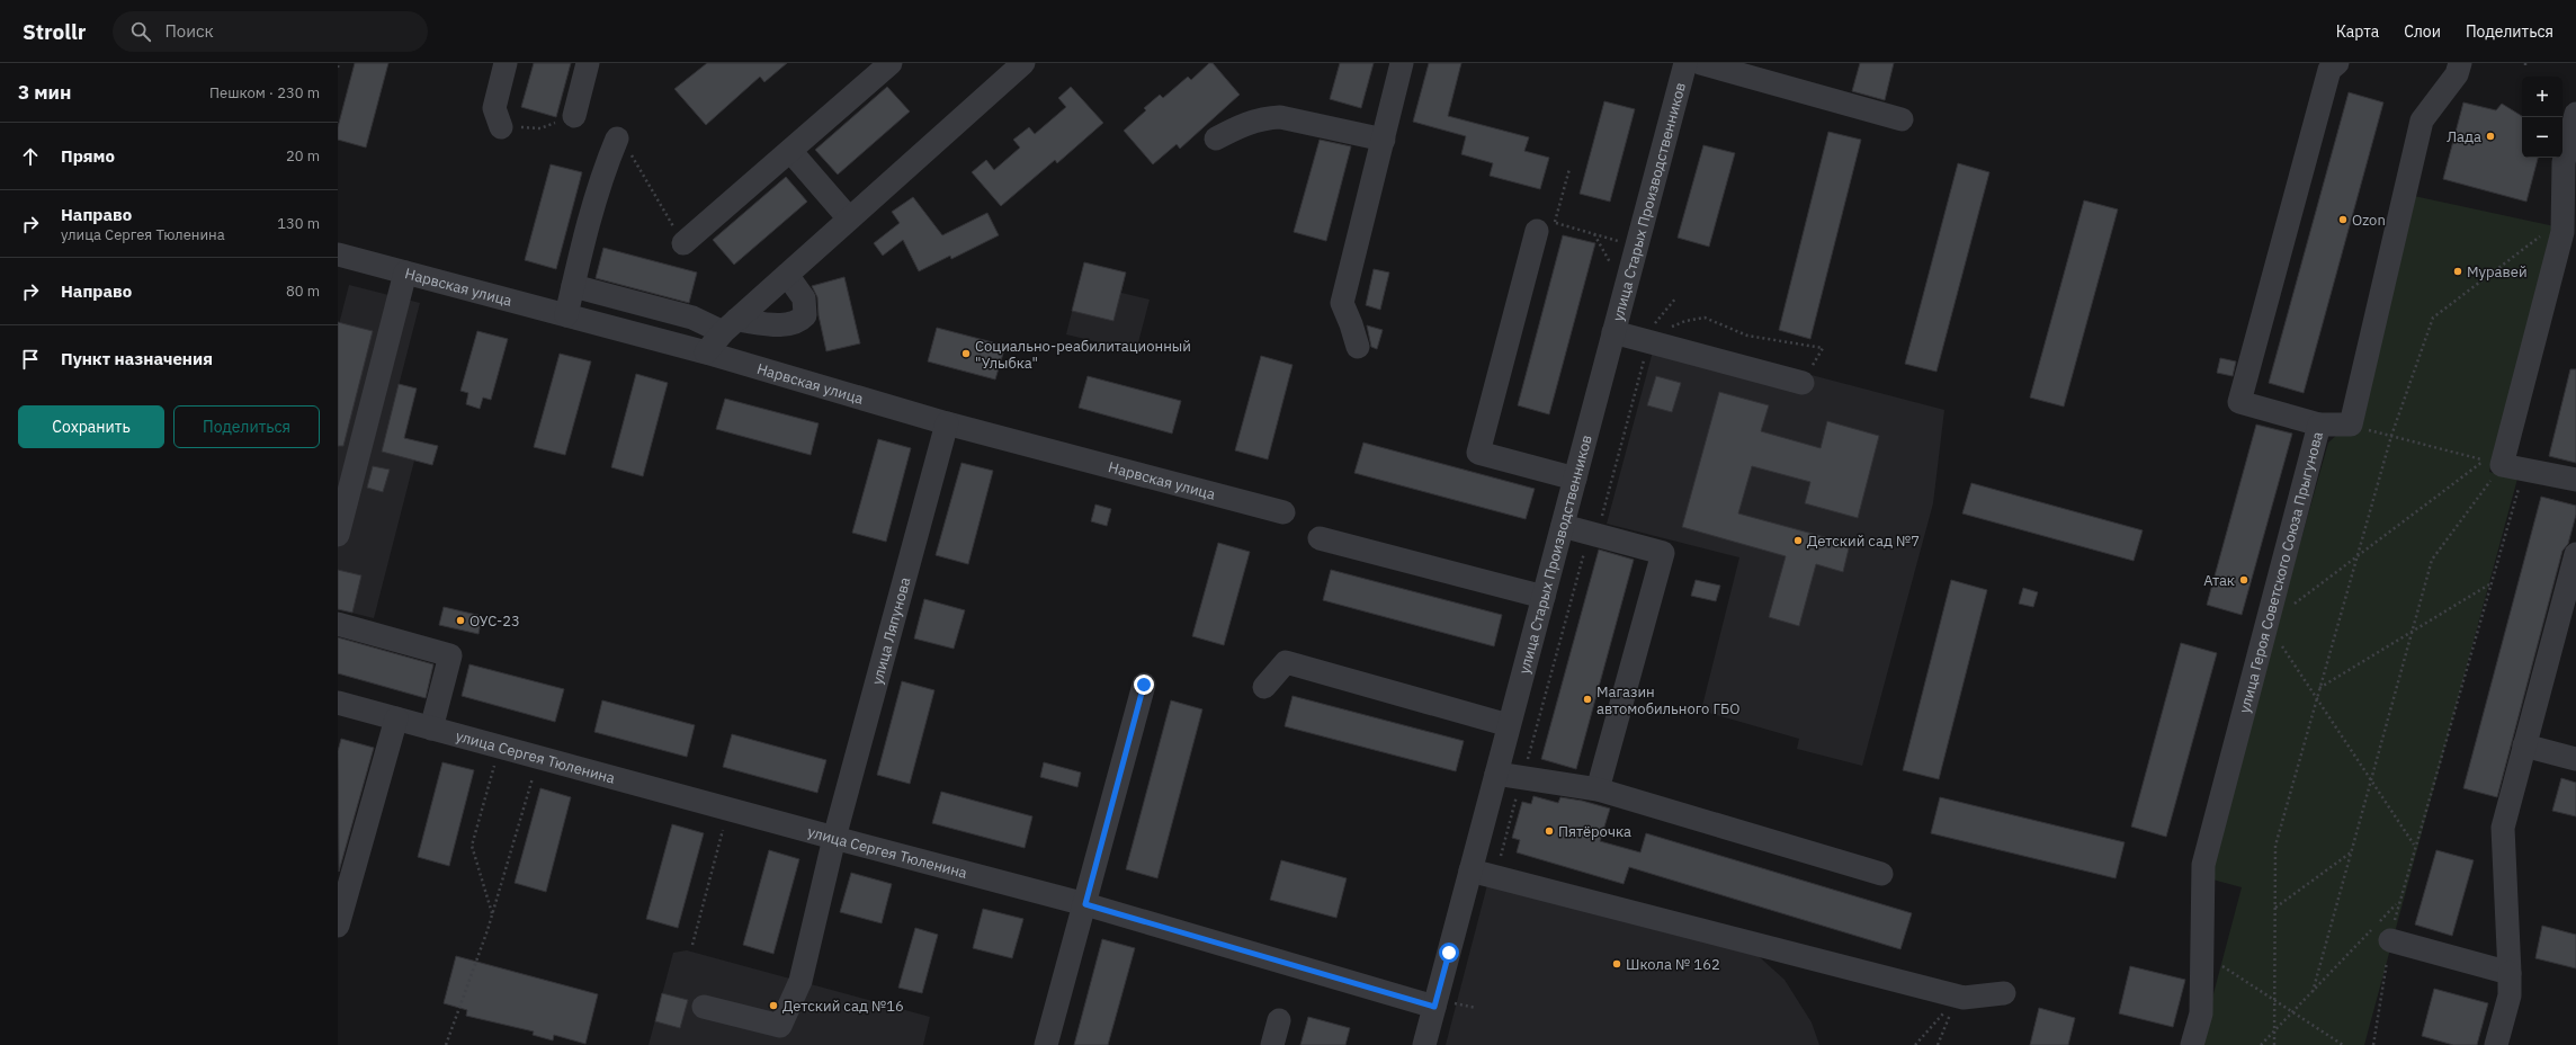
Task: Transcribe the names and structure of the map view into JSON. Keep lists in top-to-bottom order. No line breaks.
{"streets":{"street":["улица Старых Производственников","Нарвская улица","улица Героя Советского Союза Прыгунова","улица Ляпунова","улица Сергея Тюленина"]},"crossings":[["улица Старых Производственников","улица Сергея Тюленина"],["Нарвская улица","улица Ляпунова"],["улица Ляпунова","улица Сергея Тюленина"]],"places":["Лада","Ozon","Муравей","Социально-реабилитационный \"Улыбка\"","Детский сад №7","Атак","ОУС-23","Магазин автомобильного ГБО","Пятёрочка","Школа № 162","Детский сад №16"],"page":{"header":"Strollr","search":"Поиск","nav":["Карта","Слои","Поделиться"],"heading":["3 мин","Пешком · 230 m"],"map_buttons":["+","−"],"list":[["Прямо","20 m"],["Направо","улица Сергея Тюленина","130 m"],["Направо","80 m"],"Пункт назначения"],"buttons":["Сохранить","Поделиться"]}}
